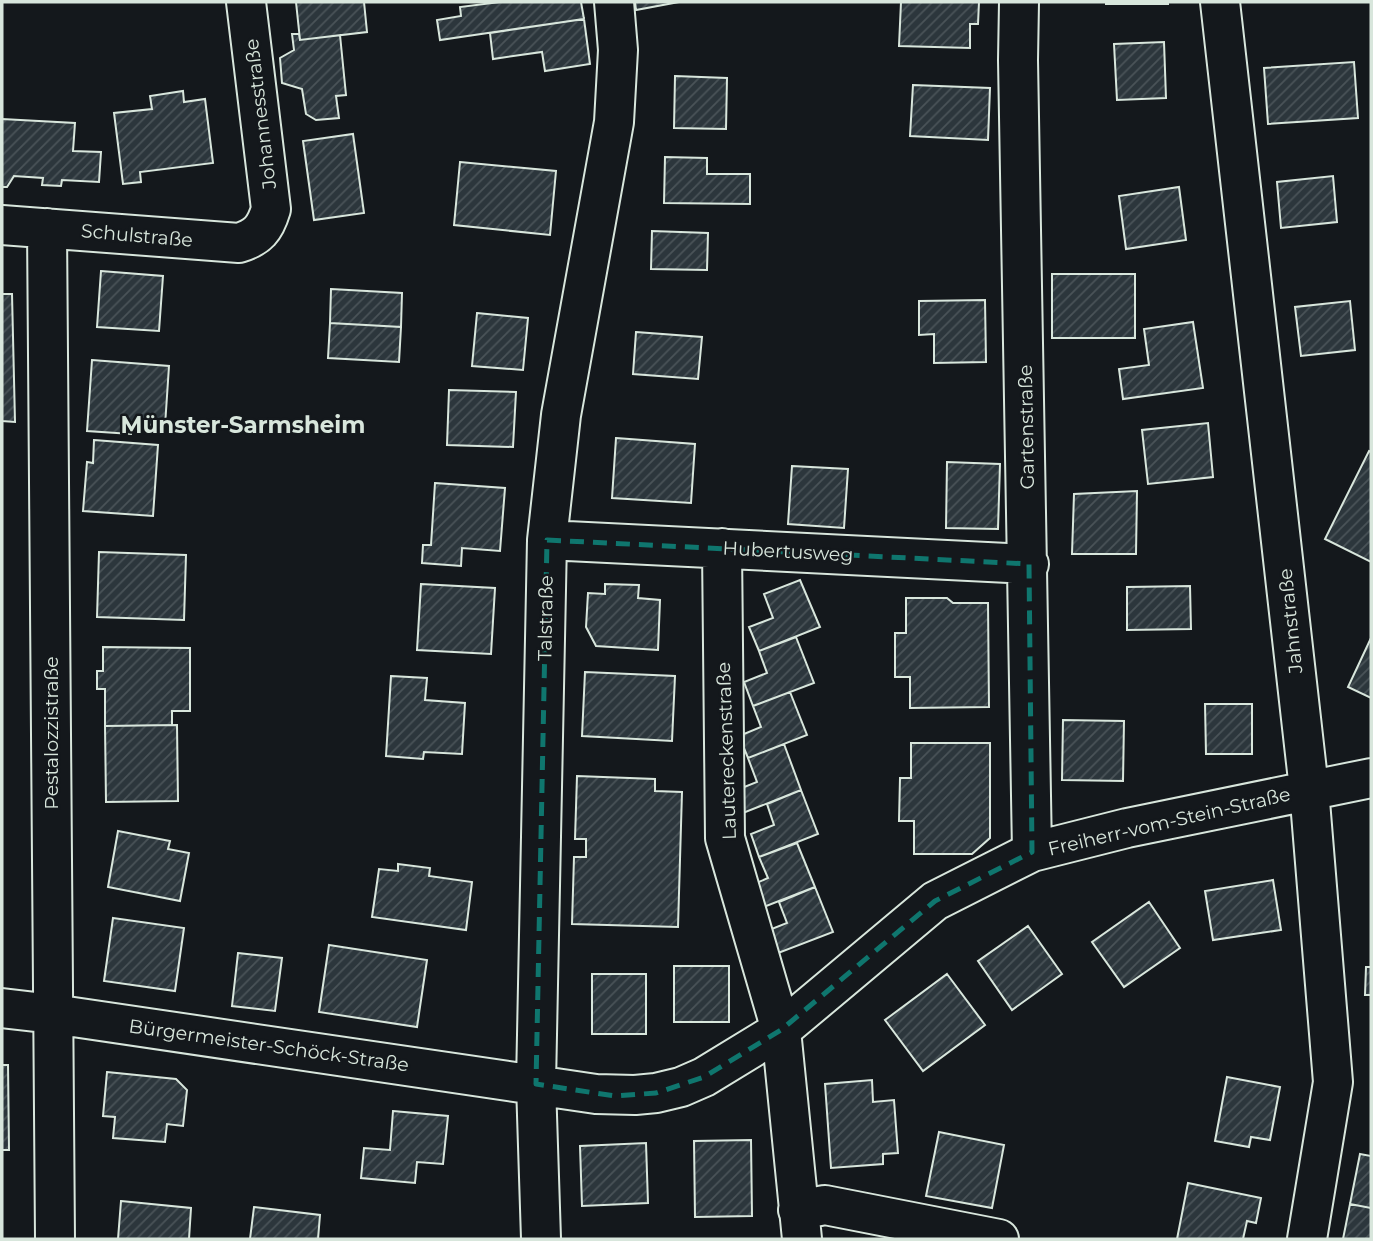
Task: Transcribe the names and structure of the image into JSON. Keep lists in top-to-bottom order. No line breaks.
{"streets":{"street":["Johannesstraße","Schulstraße","Gartenstraße","Hubertusweg","Talstraße","Jahnstraße","Pestalozzistraße","Lautereckenstraße","Freiherr-vom-Stein-Straße","Bürgermeister-Schöck-Straße"]},"crossings":[["Johannesstraße","Schulstraße"],["Schulstraße","Pestalozzistraße"],["Gartenstraße","Hubertusweg"],["Gartenstraße","Freiherr-vom-Stein-Straße"],["Hubertusweg","Talstraße"],["Hubertusweg","Lautereckenstraße"],["Talstraße","Freiherr-vom-Stein-Straße"],["Talstraße","Bürgermeister-Schöck-Straße"],["Jahnstraße","Freiherr-vom-Stein-Straße"],["Pestalozzistraße","Bürgermeister-Schöck-Straße"],["Lautereckenstraße","Freiherr-vom-Stein-Straße"],["Freiherr-vom-Stein-Straße","Bürgermeister-Schöck-Straße"]],"districts":["Münster-Sarmsheim"]}
